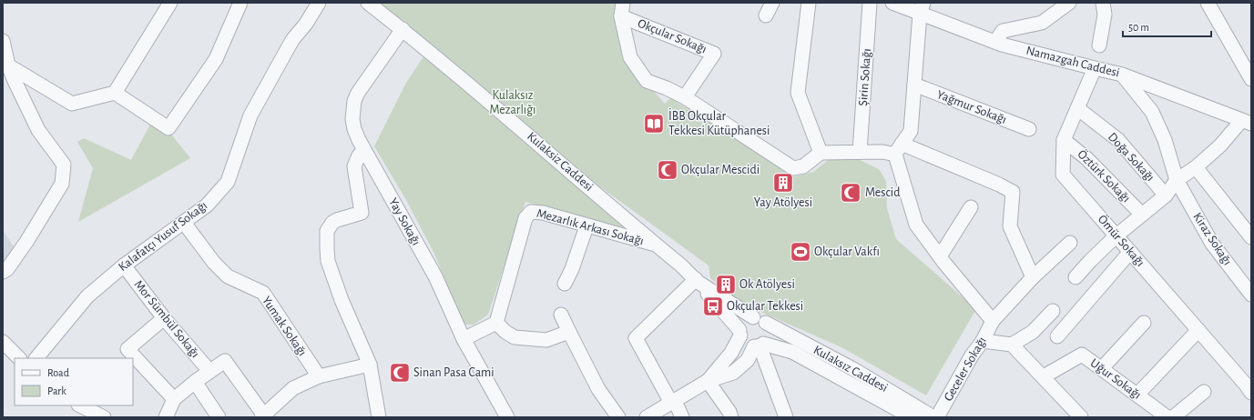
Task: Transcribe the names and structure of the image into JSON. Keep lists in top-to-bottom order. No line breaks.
{"streets":{"street":["Okçular Sokağı","Namazgah Caddesi","Şirin Sokağı","Yağmur Sokağı","Doğa Sokağı","Kulaksiz Caddesi","Öztürk Sokağı","Yay Sokağı","Mezarlık Arkası Sokağı","Kalafatçı Yusuf Sokağı","Kiraz Sokağı","Ömür Sokağı","Mor Sümbül Sokağı","Yumak Sokağı","Kulaksız Caddesi","Geceler Sokağı","Uğur Sokağı"]},"crossings":[["Namazgah Caddesi","Kiraz Sokağı"],["Namazgah Caddesi","Ömür Sokağı"],["Doğa Sokağı","Ömür Sokağı"],["Kulaksiz Caddesi","Yay Sokağı"],["Kulaksiz Caddesi","Mezarlık Arkası Sokağı"],["Kulaksiz Caddesi","Kulaksız Caddesi"],["Öztürk Sokağı","Ömür Sokağı"],["Kalafatçı Yusuf Sokağı","Mor Sümbül Sokağı"],["Kalafatçı Yusuf Sokağı","Yumak Sokağı"]],"parks":["Kulaksız Mezarlığı"],"places":{"library":["İBB Okçular Tekkesi Kütüphanesi"],"mosque":["Okçular Mescidi","Mescid","Sinan Pasa Cami"],"building":["Yay Atölyesi","Ok Atölyesi"],"sports":["Okçular Vakfı"],"bus stop":["Okçular Tekkesi"]},"legend":["Road","Park"],"scale_bar":"50 m"}
